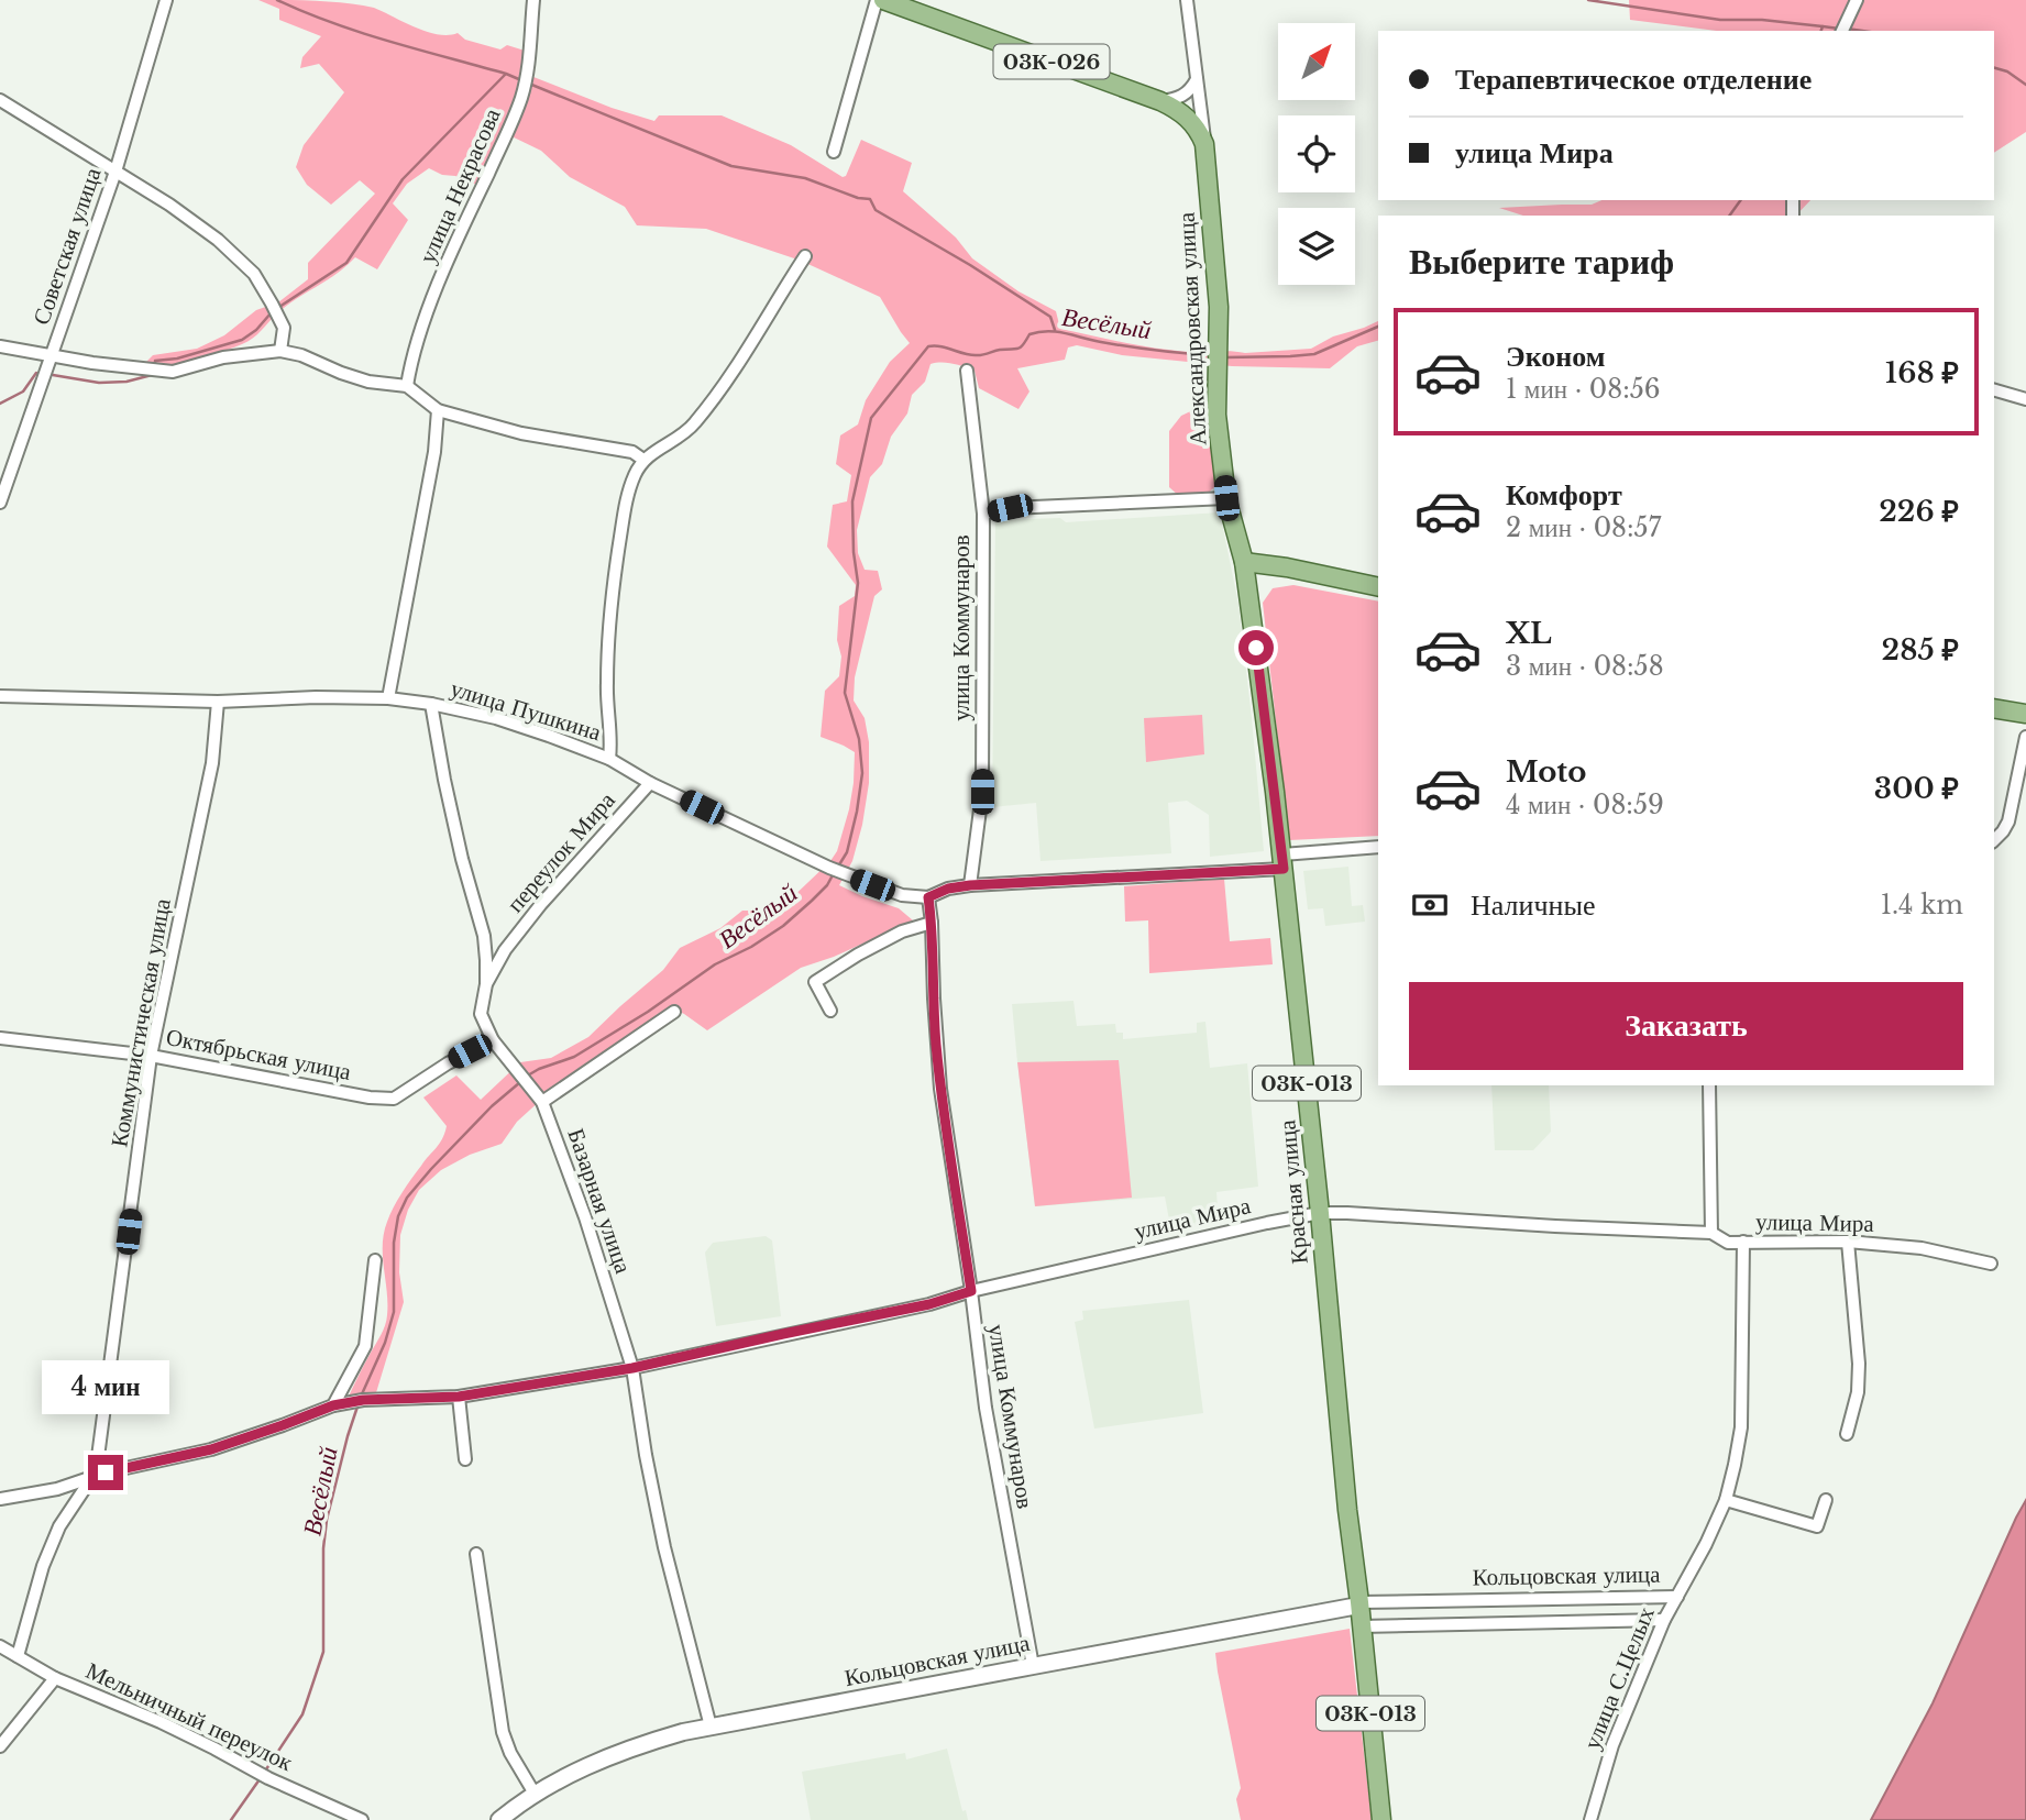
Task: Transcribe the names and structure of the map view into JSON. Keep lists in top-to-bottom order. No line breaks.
{"streets":{"main road":["03К-026","Александровская улица","03К-013","Красная улица","Кольцовская улица"],"street":["улица Некрасова","Советская улица","улица Коммунаров","улица Пушкина","переулок Мира","Коммунистическая улица","Октябрьская улица","Базарная улица","улица Мира","улица С.Целых","Мельничный переулок"]},"crossings":[["03К-026","Александровская улица"],["Александровская улица","Красная улица"],["улица Коммунаров","улица Пушкина"],["улица Коммунаров","улица Мира"],["улица Коммунаров","Кольцовская улица"],["улица Пушкина","переулок Мира"],["улица Пушкина","Коммунистическая улица"],["улица Пушкина","Красная улица"],["улица Пушкина","Базарная улица"],["переулок Мира","Базарная улица"],["Коммунистическая улица","Октябрьская улица"],["Коммунистическая улица","улица Мира"],["Коммунистическая улица","Мельничный переулок"],["Октябрьская улица","Базарная улица"],["Красная улица","улица Мира"],["Красная улица","Кольцовская улица"],["Базарная улица","улица Мира"],["Базарная улица","Кольцовская улица"],["улица Мира","улица С.Целых"],["Кольцовская улица","улица С.Целых"]],"water":["Весёлый"],"north":"top right","page":{"banner":["Терапевтическое отделение","улица Мира"],"heading":"Выберите тариф","list":[{"name":"Эконом","note":"1 мин · 08:56","value":"168 ₽"},{"name":"Комфорт","note":"2 мин · 08:57","value":"226 ₽"},{"name":"XL","note":"3 мин · 08:58","value":"285 ₽"},{"name":"Moto","note":"4 мин · 08:59","value":"300 ₽"}],"pay":["Наличные","1.4 km"],"buttons":"Заказать","bubble":"4 мин"}}
